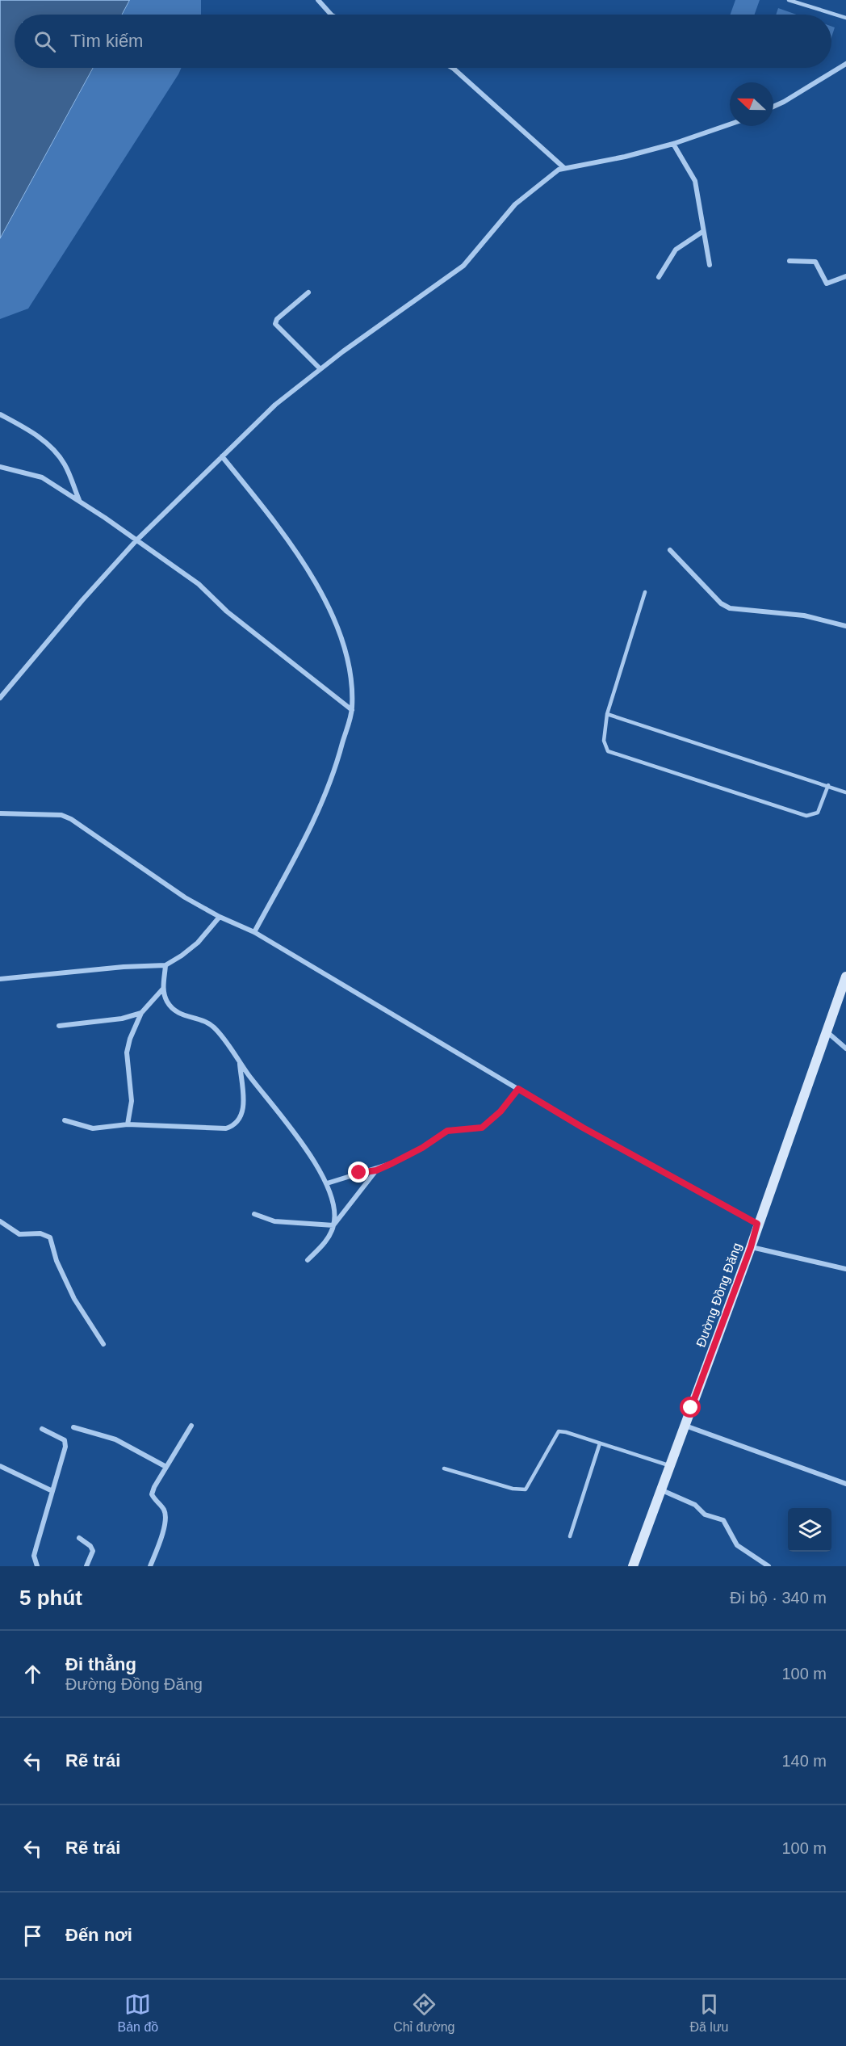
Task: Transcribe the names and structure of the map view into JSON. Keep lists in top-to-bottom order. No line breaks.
{"streets":{"main road":["Đường Đồng Đăng"]},"north":"left","page":{"search":"Tìm kiếm","heading":["5 phút","Đi bộ · 340 m"],"list":[["Đi thẳng","Đường Đồng Đăng","100 m"],["Rẽ trái","140 m"],["Rẽ trái","100 m"],"Đến nơi"],"nav":["Bản đồ","Chỉ đường","Đã lưu"]}}
